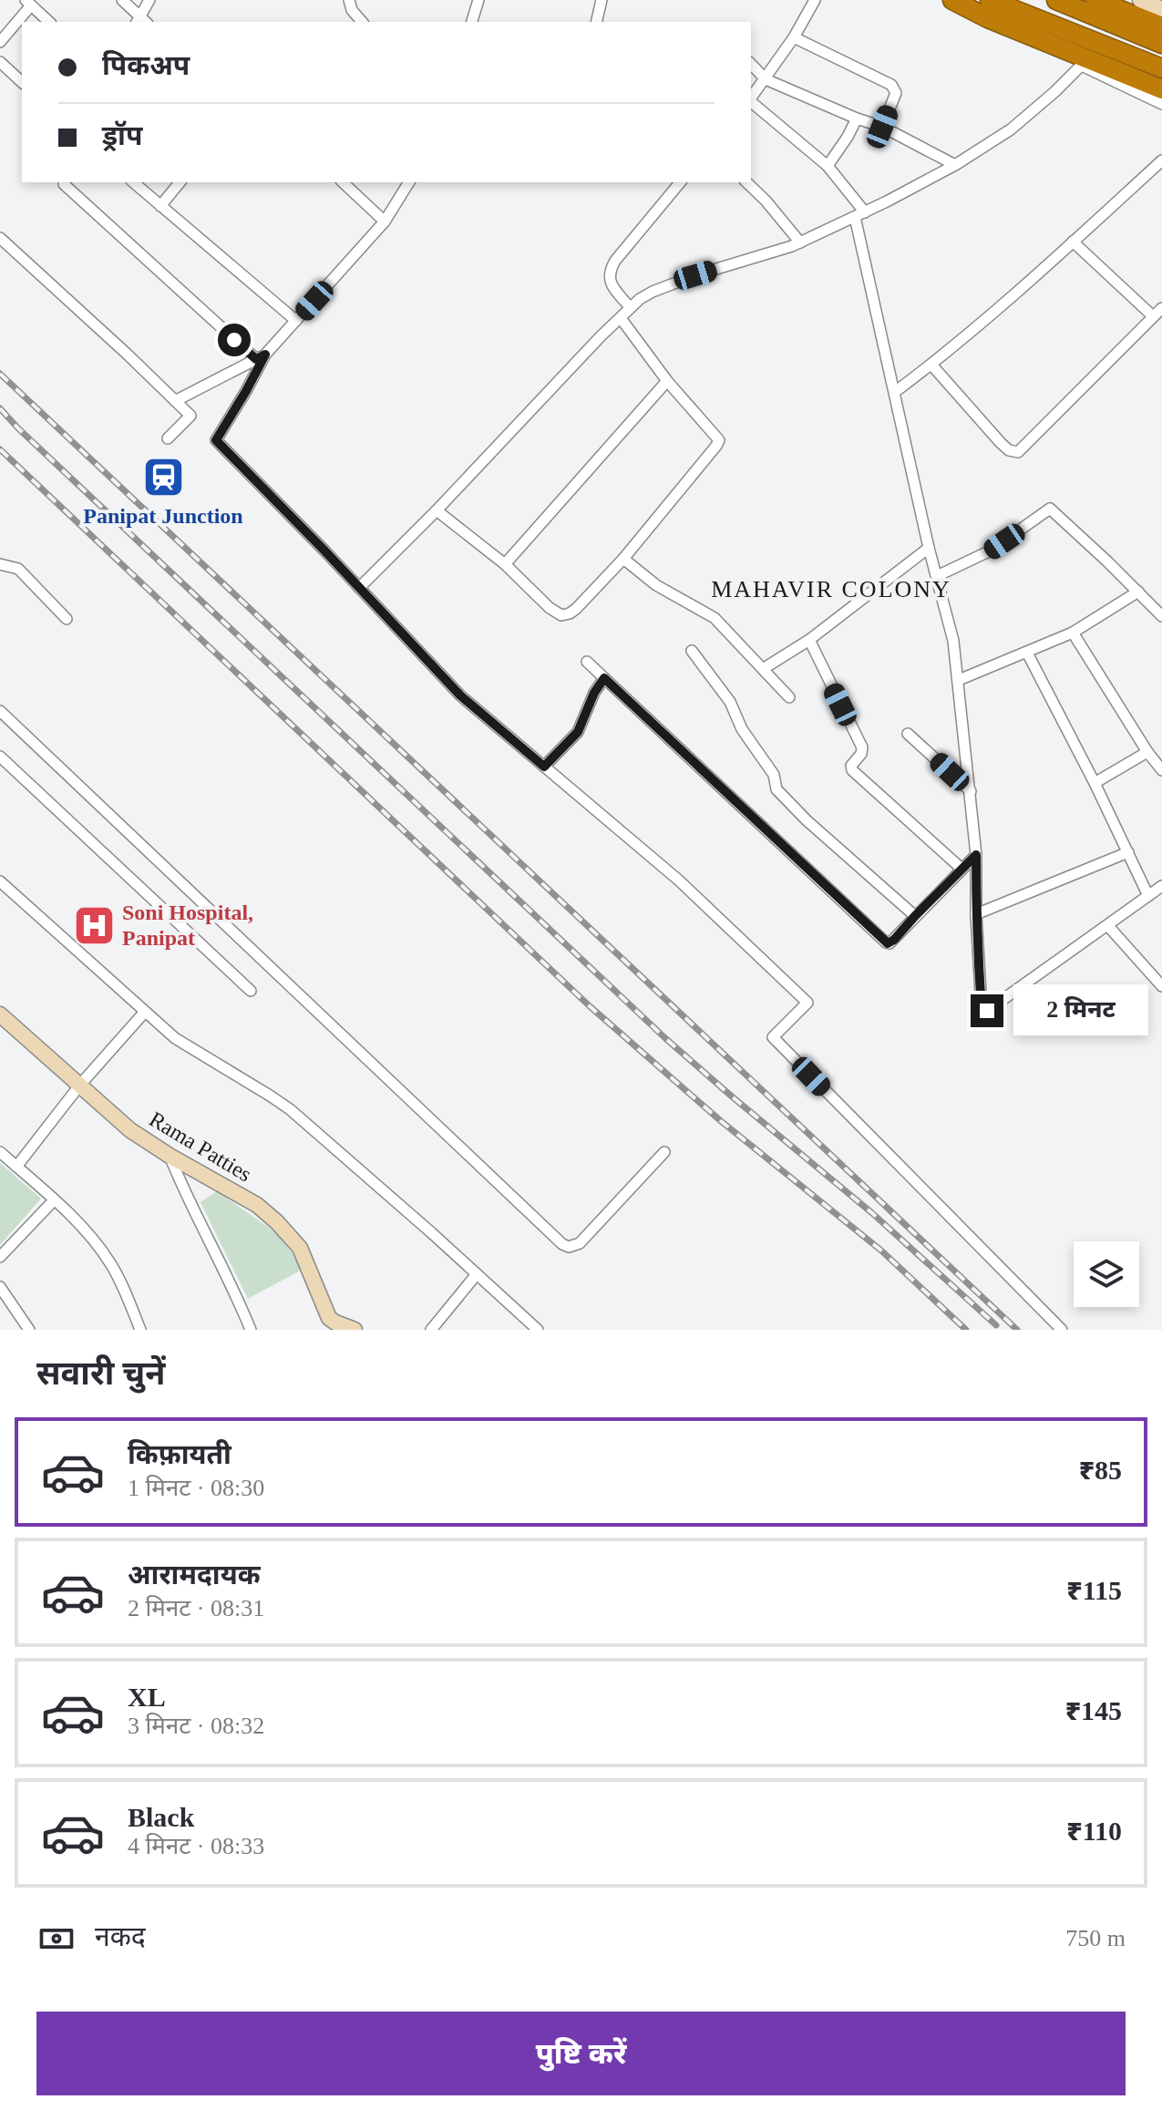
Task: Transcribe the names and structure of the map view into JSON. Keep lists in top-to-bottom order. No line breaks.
{"streets":{"street":["Rama Patties"]},"districts":["MAHAVIR COLONY"],"places":{"station":["Panipat Junction"],"hospital":["Soni Hospital, Panipat"]},"page":{"banner":["पिकअप","ड्रॉप"],"bubble":"2 मिनट","heading":"सवारी चुनें","list":[{"name":"किफ़ायती","note":"1 मिनट · 08:30","value":"₹85"},{"name":"आरामदायक","note":"2 मिनट · 08:31","value":"₹115"},{"name":"XL","note":"3 मिनट · 08:32","value":"₹145"},{"name":"Black","note":"4 मिनट · 08:33","value":"₹110"}],"pay":["नकद","750 m"],"buttons":"पुष्टि करें"}}
